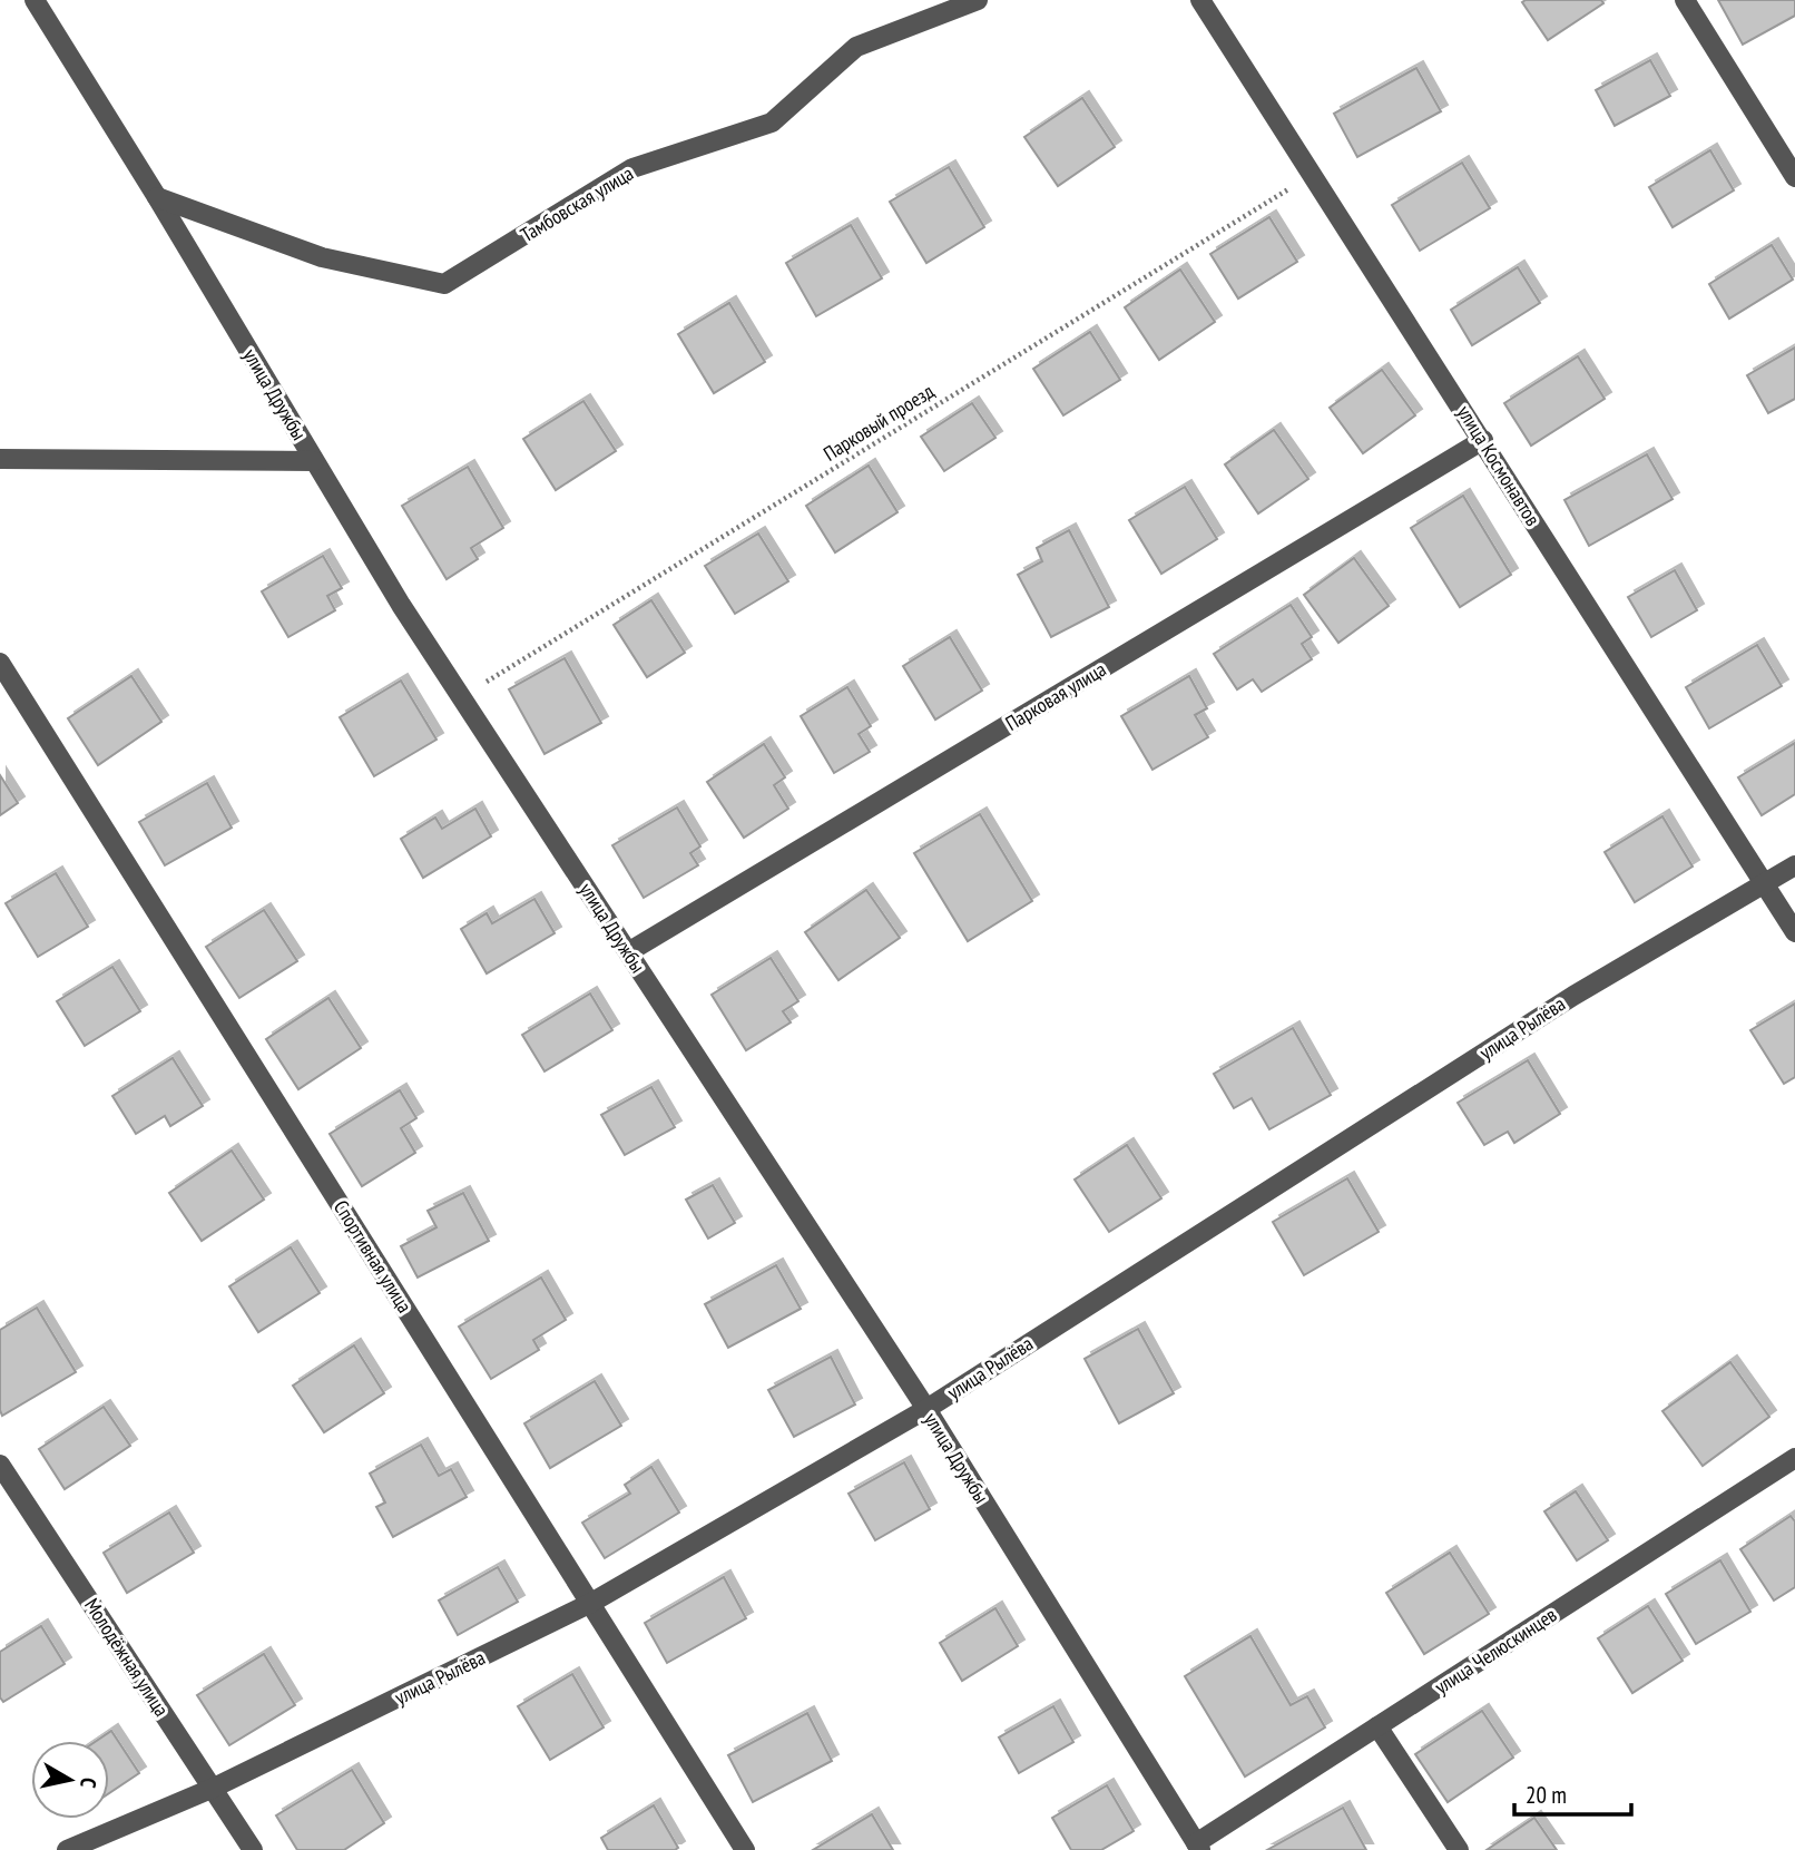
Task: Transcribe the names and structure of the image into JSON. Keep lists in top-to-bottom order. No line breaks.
{"streets":{"street":["Тамбовская улица","улица Дружбы","улица Космонавтов","Парковая улица","улица Рылёва","Спортивная улица","улица Челюскинцев","Молодёжная улица"],"path":["Парковый проезд"]},"crossings":[["Тамбовская улица","улица Дружбы"],["улица Дружбы","Парковый проезд"],["улица Дружбы","Парковая улица"],["улица Дружбы","улица Рылёва"],["улица Дружбы","улица Челюскинцев"],["Парковый проезд","улица Космонавтов"],["улица Космонавтов","Парковая улица"],["улица Космонавтов","улица Рылёва"],["улица Рылёва","Спортивная улица"],["улица Рылёва","Молодёжная улица"]],"scale_bar":"20 m","north":"right"}
